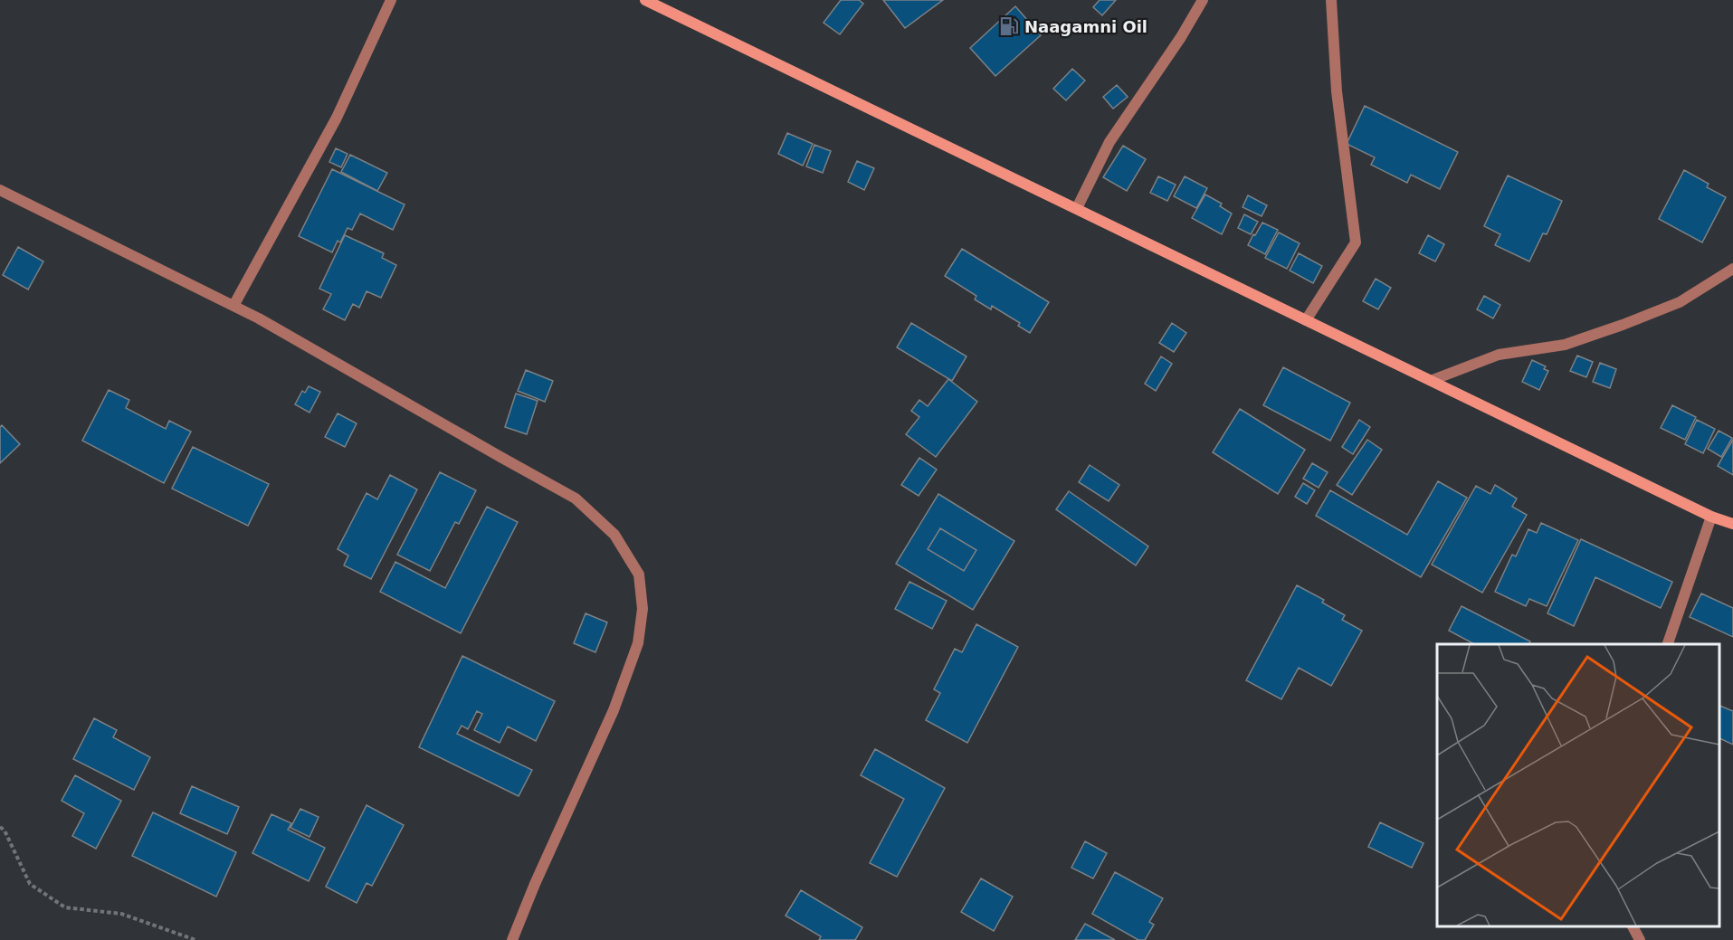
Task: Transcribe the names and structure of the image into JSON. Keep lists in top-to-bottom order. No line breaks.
{"places":{"fuel station":["Naagamni Oil"]}}
